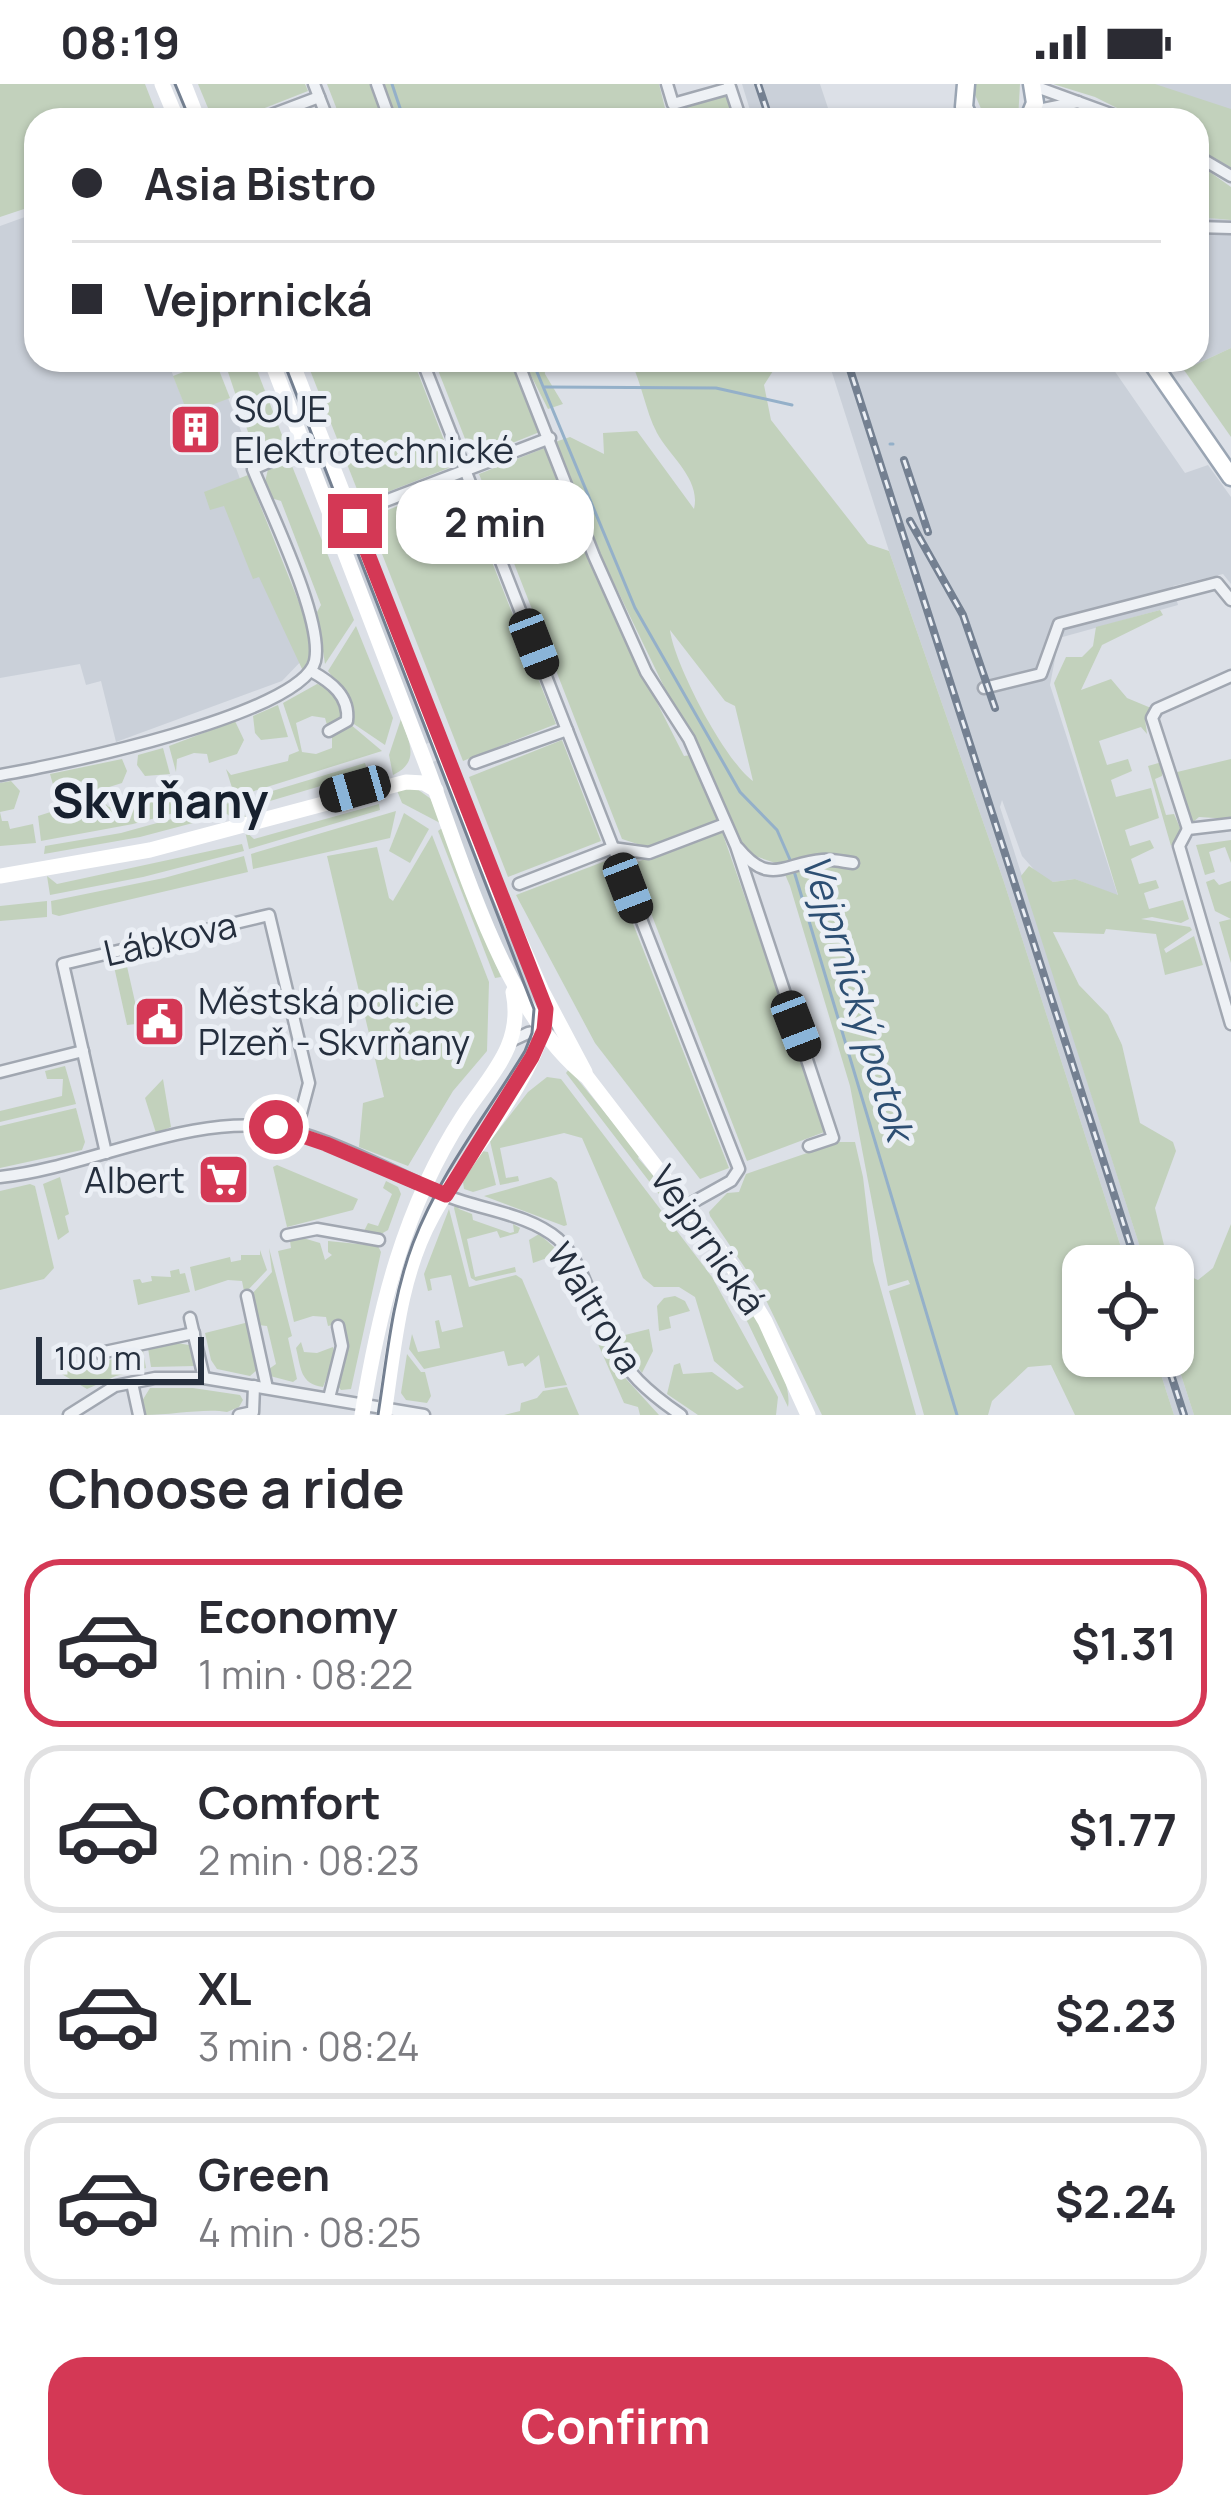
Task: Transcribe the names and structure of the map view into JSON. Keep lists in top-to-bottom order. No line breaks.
{"streets":{"main road":["Vejprnická"],"street":["Lábkova","Waltrova"]},"crossings":[["Lábkova","Waltrova"]],"districts":["Skvrňany"],"water":["Vejprnický potok"],"places":{"building":["SOUE Elektrotechnické"],"public building":["Městská policie Plzeň - Skvrňany"],"supermarket":["Albert"]},"scale_bar":"100 m","page":{"status":"08:19","banner":["Asia Bistro","Vejprnická"],"bubble":"2 min","scale":"100 m","heading":"Choose a ride","list":[{"name":"Economy","note":"1 min · 08:22","value":"$1.31"},{"name":"Comfort","note":"2 min · 08:23","value":"$1.77"},{"name":"XL","note":"3 min · 08:24","value":"$2.23"},{"name":"Green","note":"4 min · 08:25","value":"$2.24"}],"buttons":"Confirm"}}
